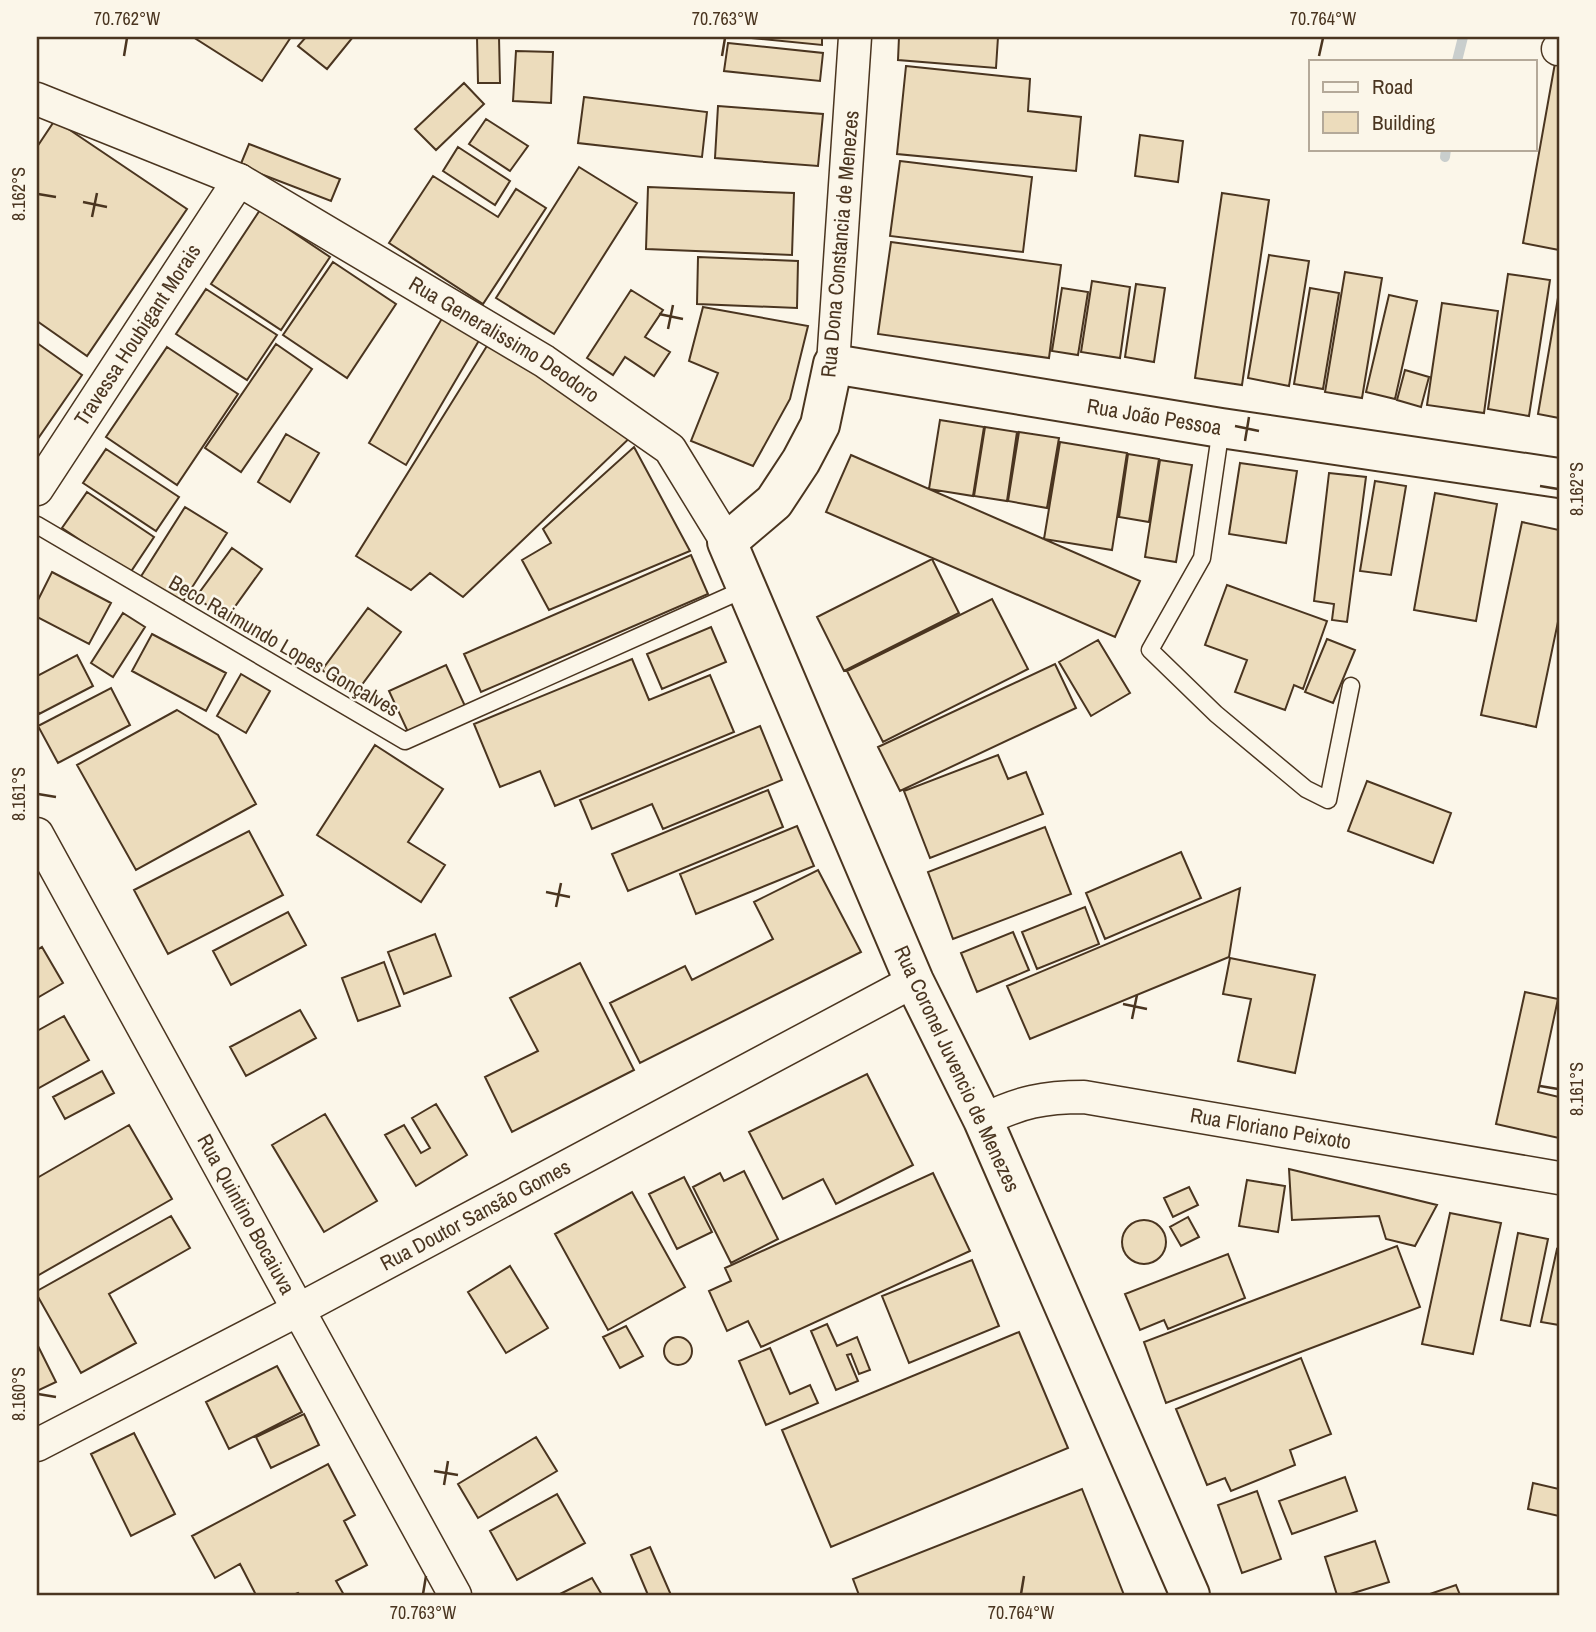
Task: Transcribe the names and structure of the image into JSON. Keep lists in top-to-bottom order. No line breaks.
{"streets":{"street":["Rua Dona Constancia de Menezes","Travessa Houbigant Morais","Rua Generalissimo Deodoro","Rua João Pessoa","Rua Coronel Juvencio de Menezes","Rua Floriano Peixoto","Rua Quintino Bocaiuva","Rua Doutor Sansão Gomes"],"lane":["Beco Raimundo Lopes Gonçalves"]},"crossings":[["Rua Dona Constancia de Menezes","Rua Generalissimo Deodoro"],["Rua Dona Constancia de Menezes","Rua João Pessoa"],["Rua Dona Constancia de Menezes","Rua Coronel Juvencio de Menezes"],["Travessa Houbigant Morais","Rua Generalissimo Deodoro"],["Rua Generalissimo Deodoro","Rua Coronel Juvencio de Menezes"],["Beco Raimundo Lopes Gonçalves","Rua Coronel Juvencio de Menezes"],["Rua Coronel Juvencio de Menezes","Rua Floriano Peixoto"],["Rua Coronel Juvencio de Menezes","Rua Doutor Sansão Gomes"],["Rua Quintino Bocaiuva","Rua Doutor Sansão Gomes"]],"legend":["Road","Building"],"coordinates":["70.762°W","70.763°W","70.764°W","8.162°S","8.161°S","8.160°S"]}
